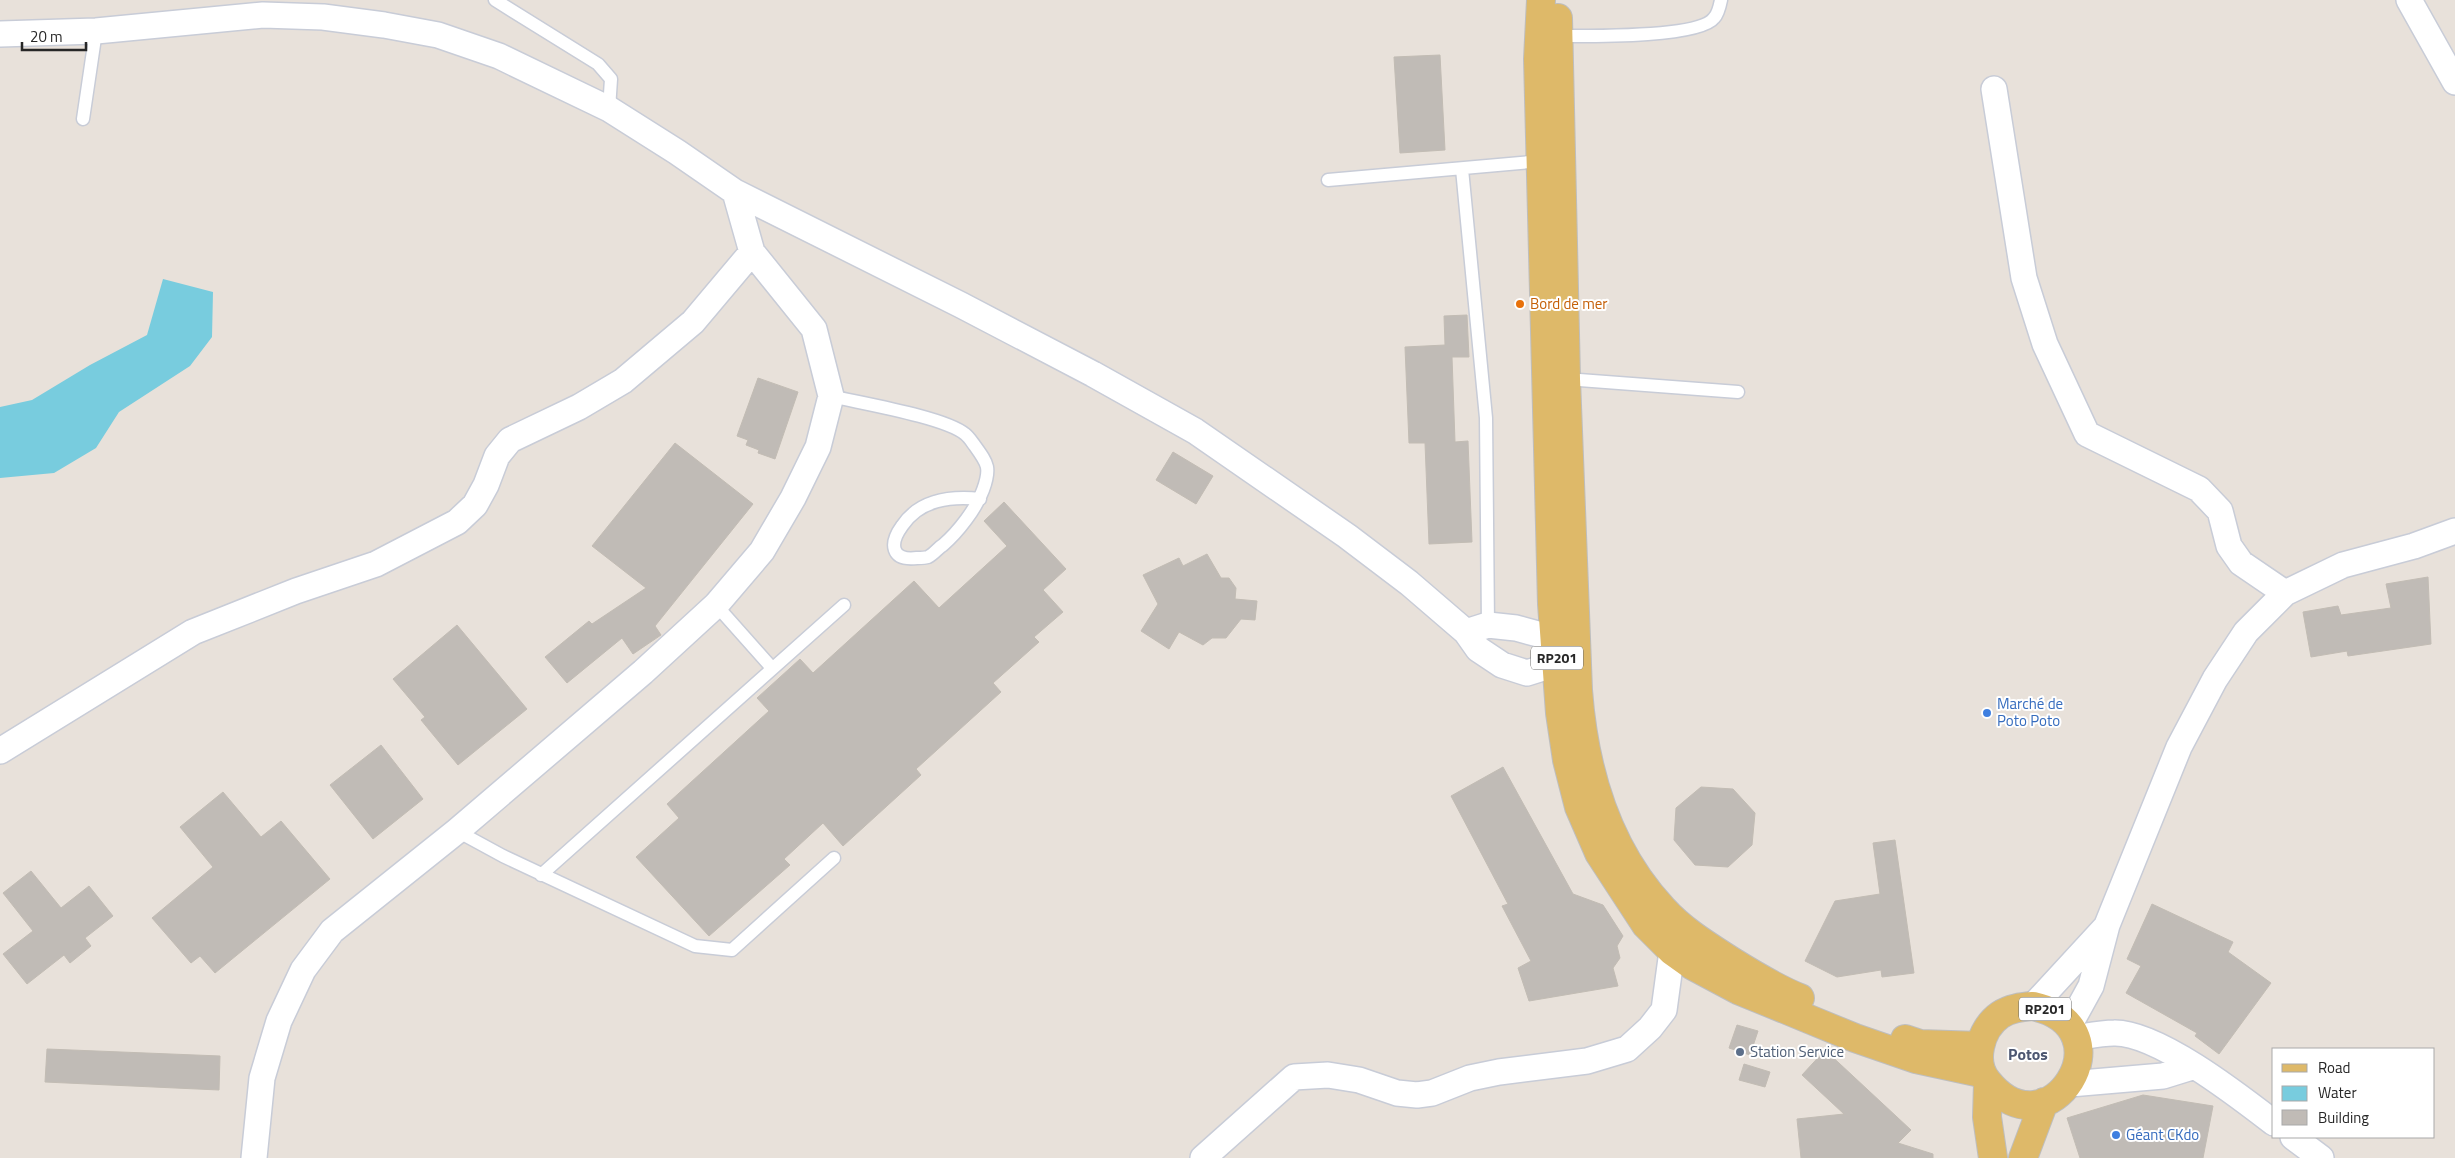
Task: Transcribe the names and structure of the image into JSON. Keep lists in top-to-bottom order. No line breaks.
{"streets":{"main road":["RP201"]},"districts":["Potos"],"places":["Bord de mer","Marché de Poto Poto","Station Service","Géant CKdo"],"legend":["Road","Water","Building"],"scale_bar":"20 m"}
